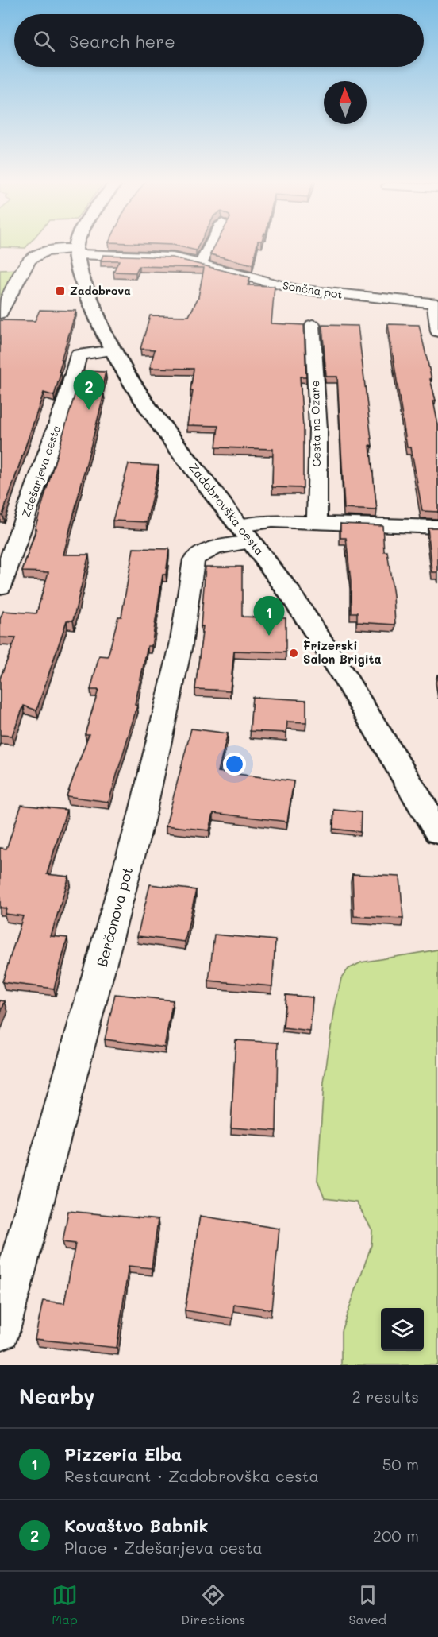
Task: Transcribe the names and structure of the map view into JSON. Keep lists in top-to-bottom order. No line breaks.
{"streets":{"main road":["Zadobrovška cesta"],"street":["Sončna pot","Cesta na Ozare","Zdešarjeva cesta","Berčonova pot"]},"crossings":[["Sončna pot","Zadobrovška cesta"],["Zdešarjeva cesta","Zadobrovška cesta"],["Zadobrovška cesta","Berčonova pot"]],"places":{"transit":["Zadobrova"],"other":["Frizerski Salon Brigita"]},"north":"top","page":{"search":"Search here","pins":["2","1"],"heading":["Nearby","2 results"],"list":[{"mark":"1","name":"Pizzeria Elba","note":"Restaurant · Zadobrovška cesta","value":"50 m"},{"mark":"2","name":"Kovaštvo Babnik","note":"Place · Zdešarjeva cesta","value":"200 m"}],"nav":["Map","Directions","Saved"]}}
